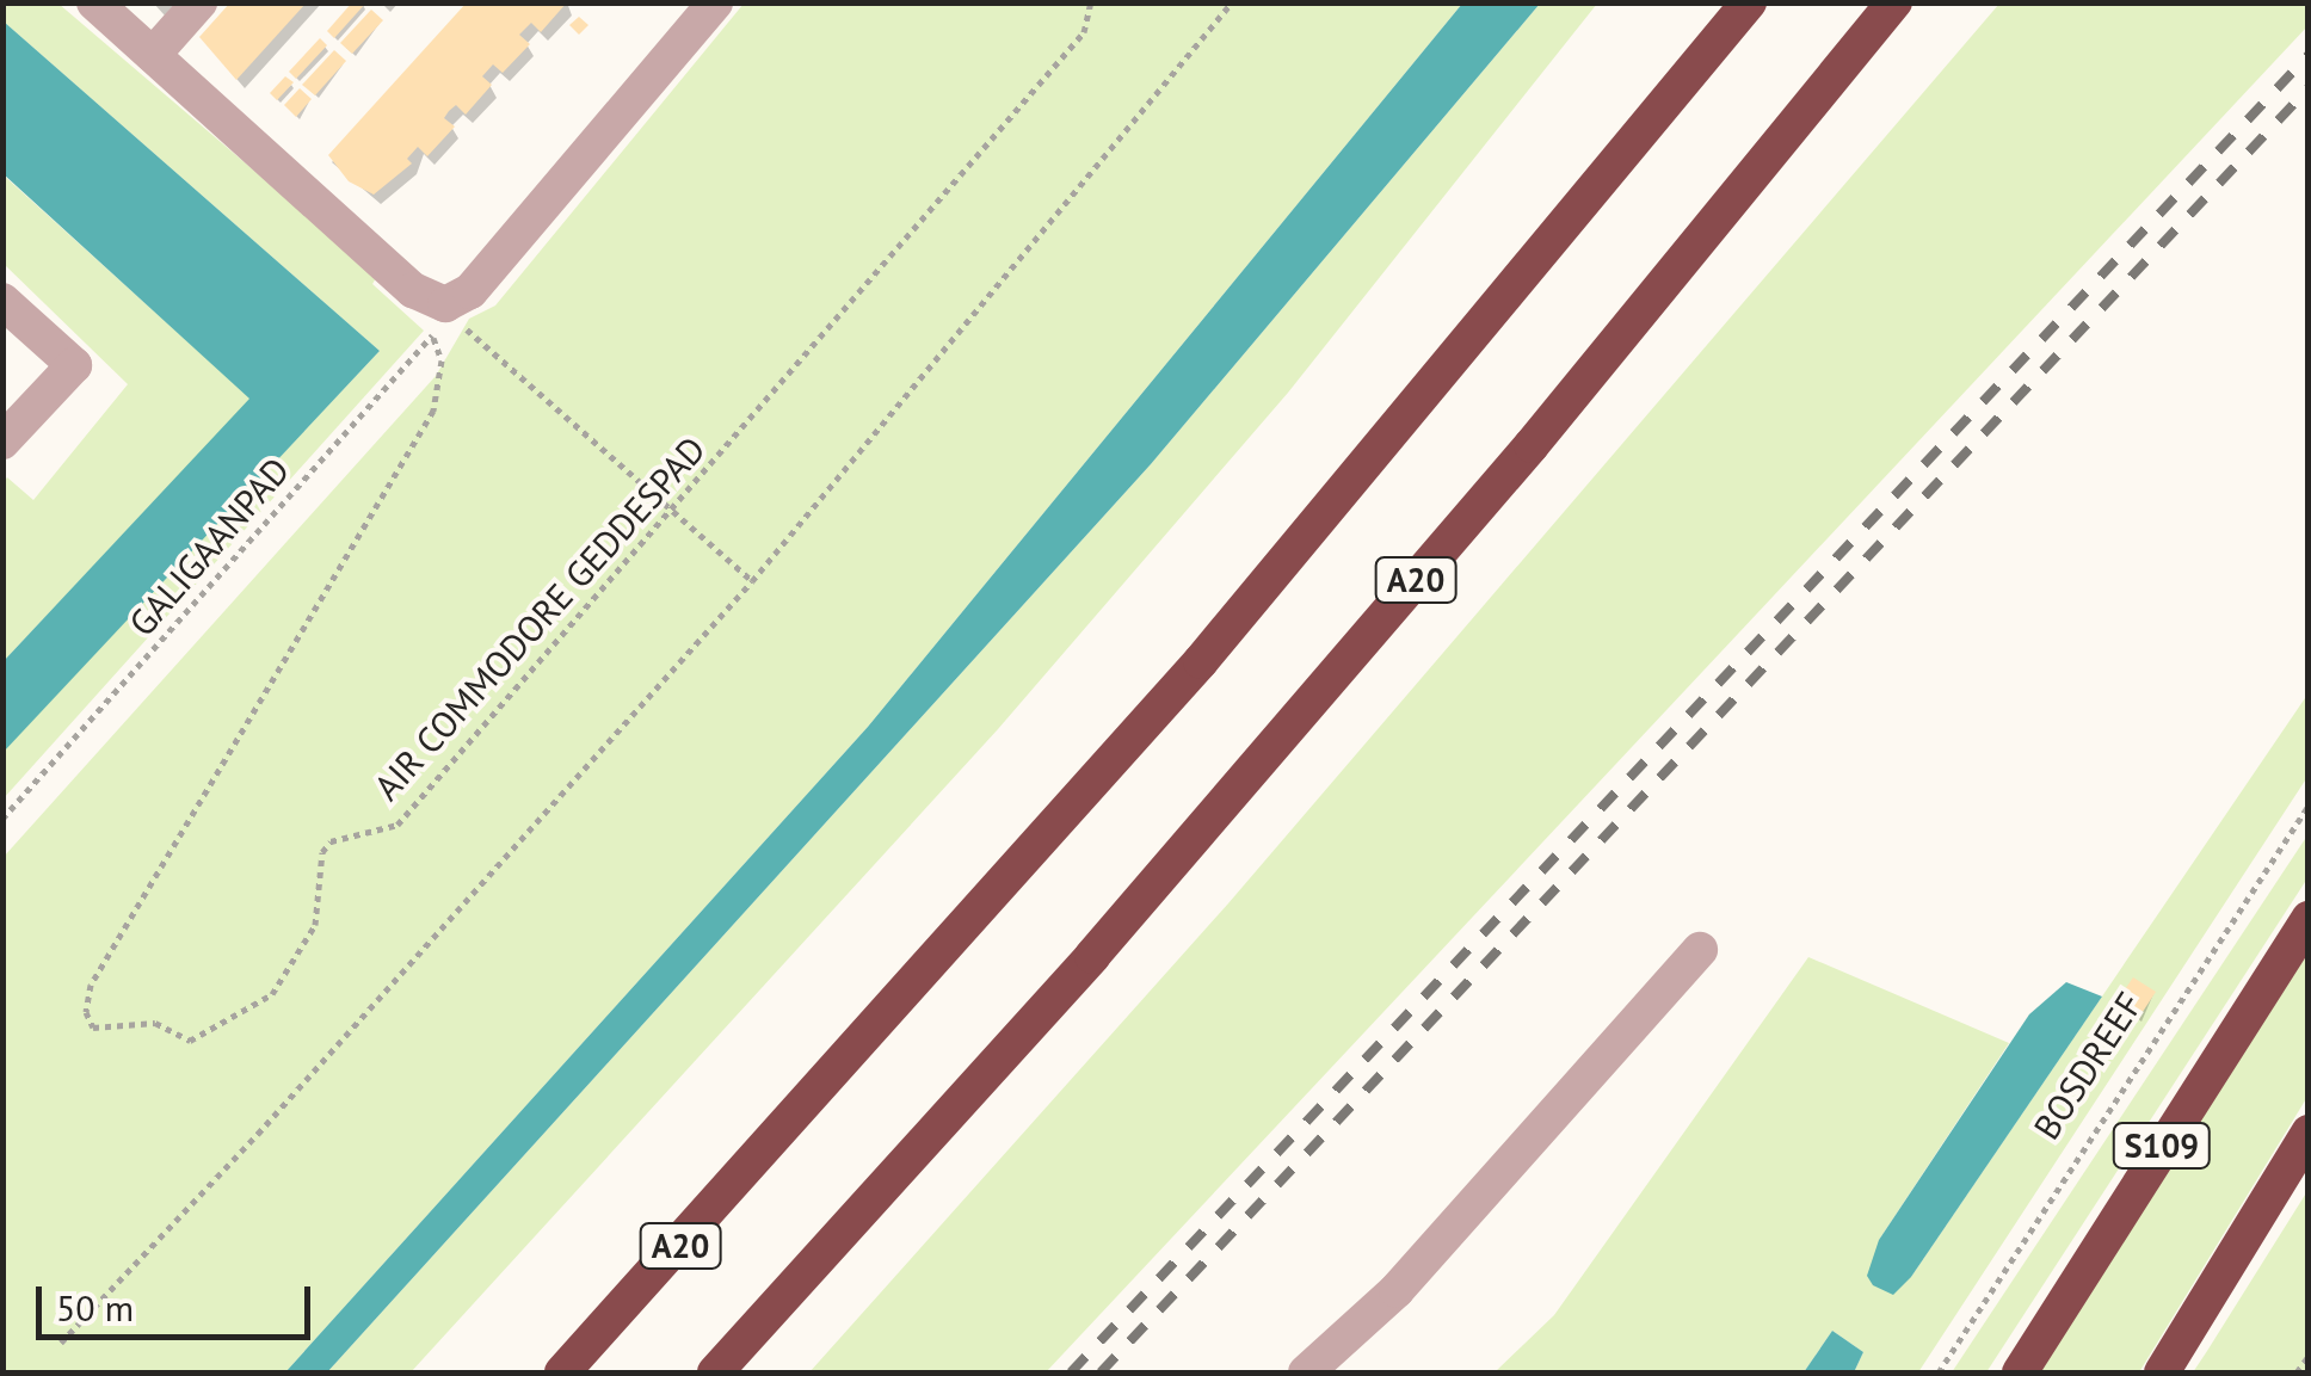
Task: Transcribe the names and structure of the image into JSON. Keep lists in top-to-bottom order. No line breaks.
{"streets":{"highway":["A20","S109"],"path":["GALIGAANPAD","AIR COMMODORE GEDDESPAD","BOSDREEF"]},"crossings":[["GALIGAANPAD","AIR COMMODORE GEDDESPAD"]],"scale_bar":"50 m"}
